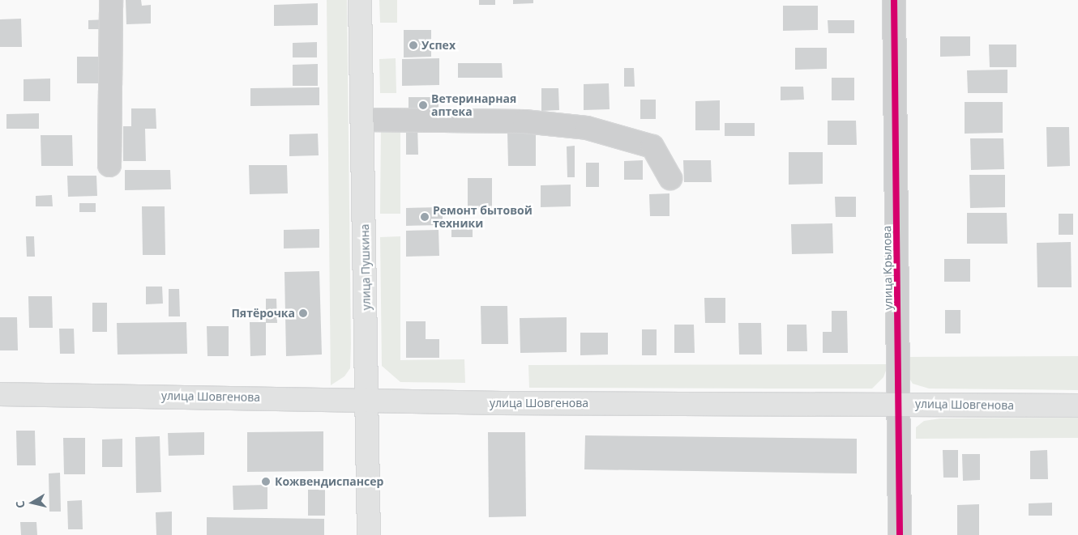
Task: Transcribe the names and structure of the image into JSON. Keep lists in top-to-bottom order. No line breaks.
{"streets":{"main road":["улица Пушкина","улица Шовгенова"],"street":["улица Крылова"]},"crossings":[["улица Пушкина","улица Шовгенова"],["улица Крылова","улица Шовгенова"]],"places":["Успех","Ветеринарная аптека","Ремонт бытовой техники","Пятёрочка","Кожвендиспансер"],"north":"left"}
